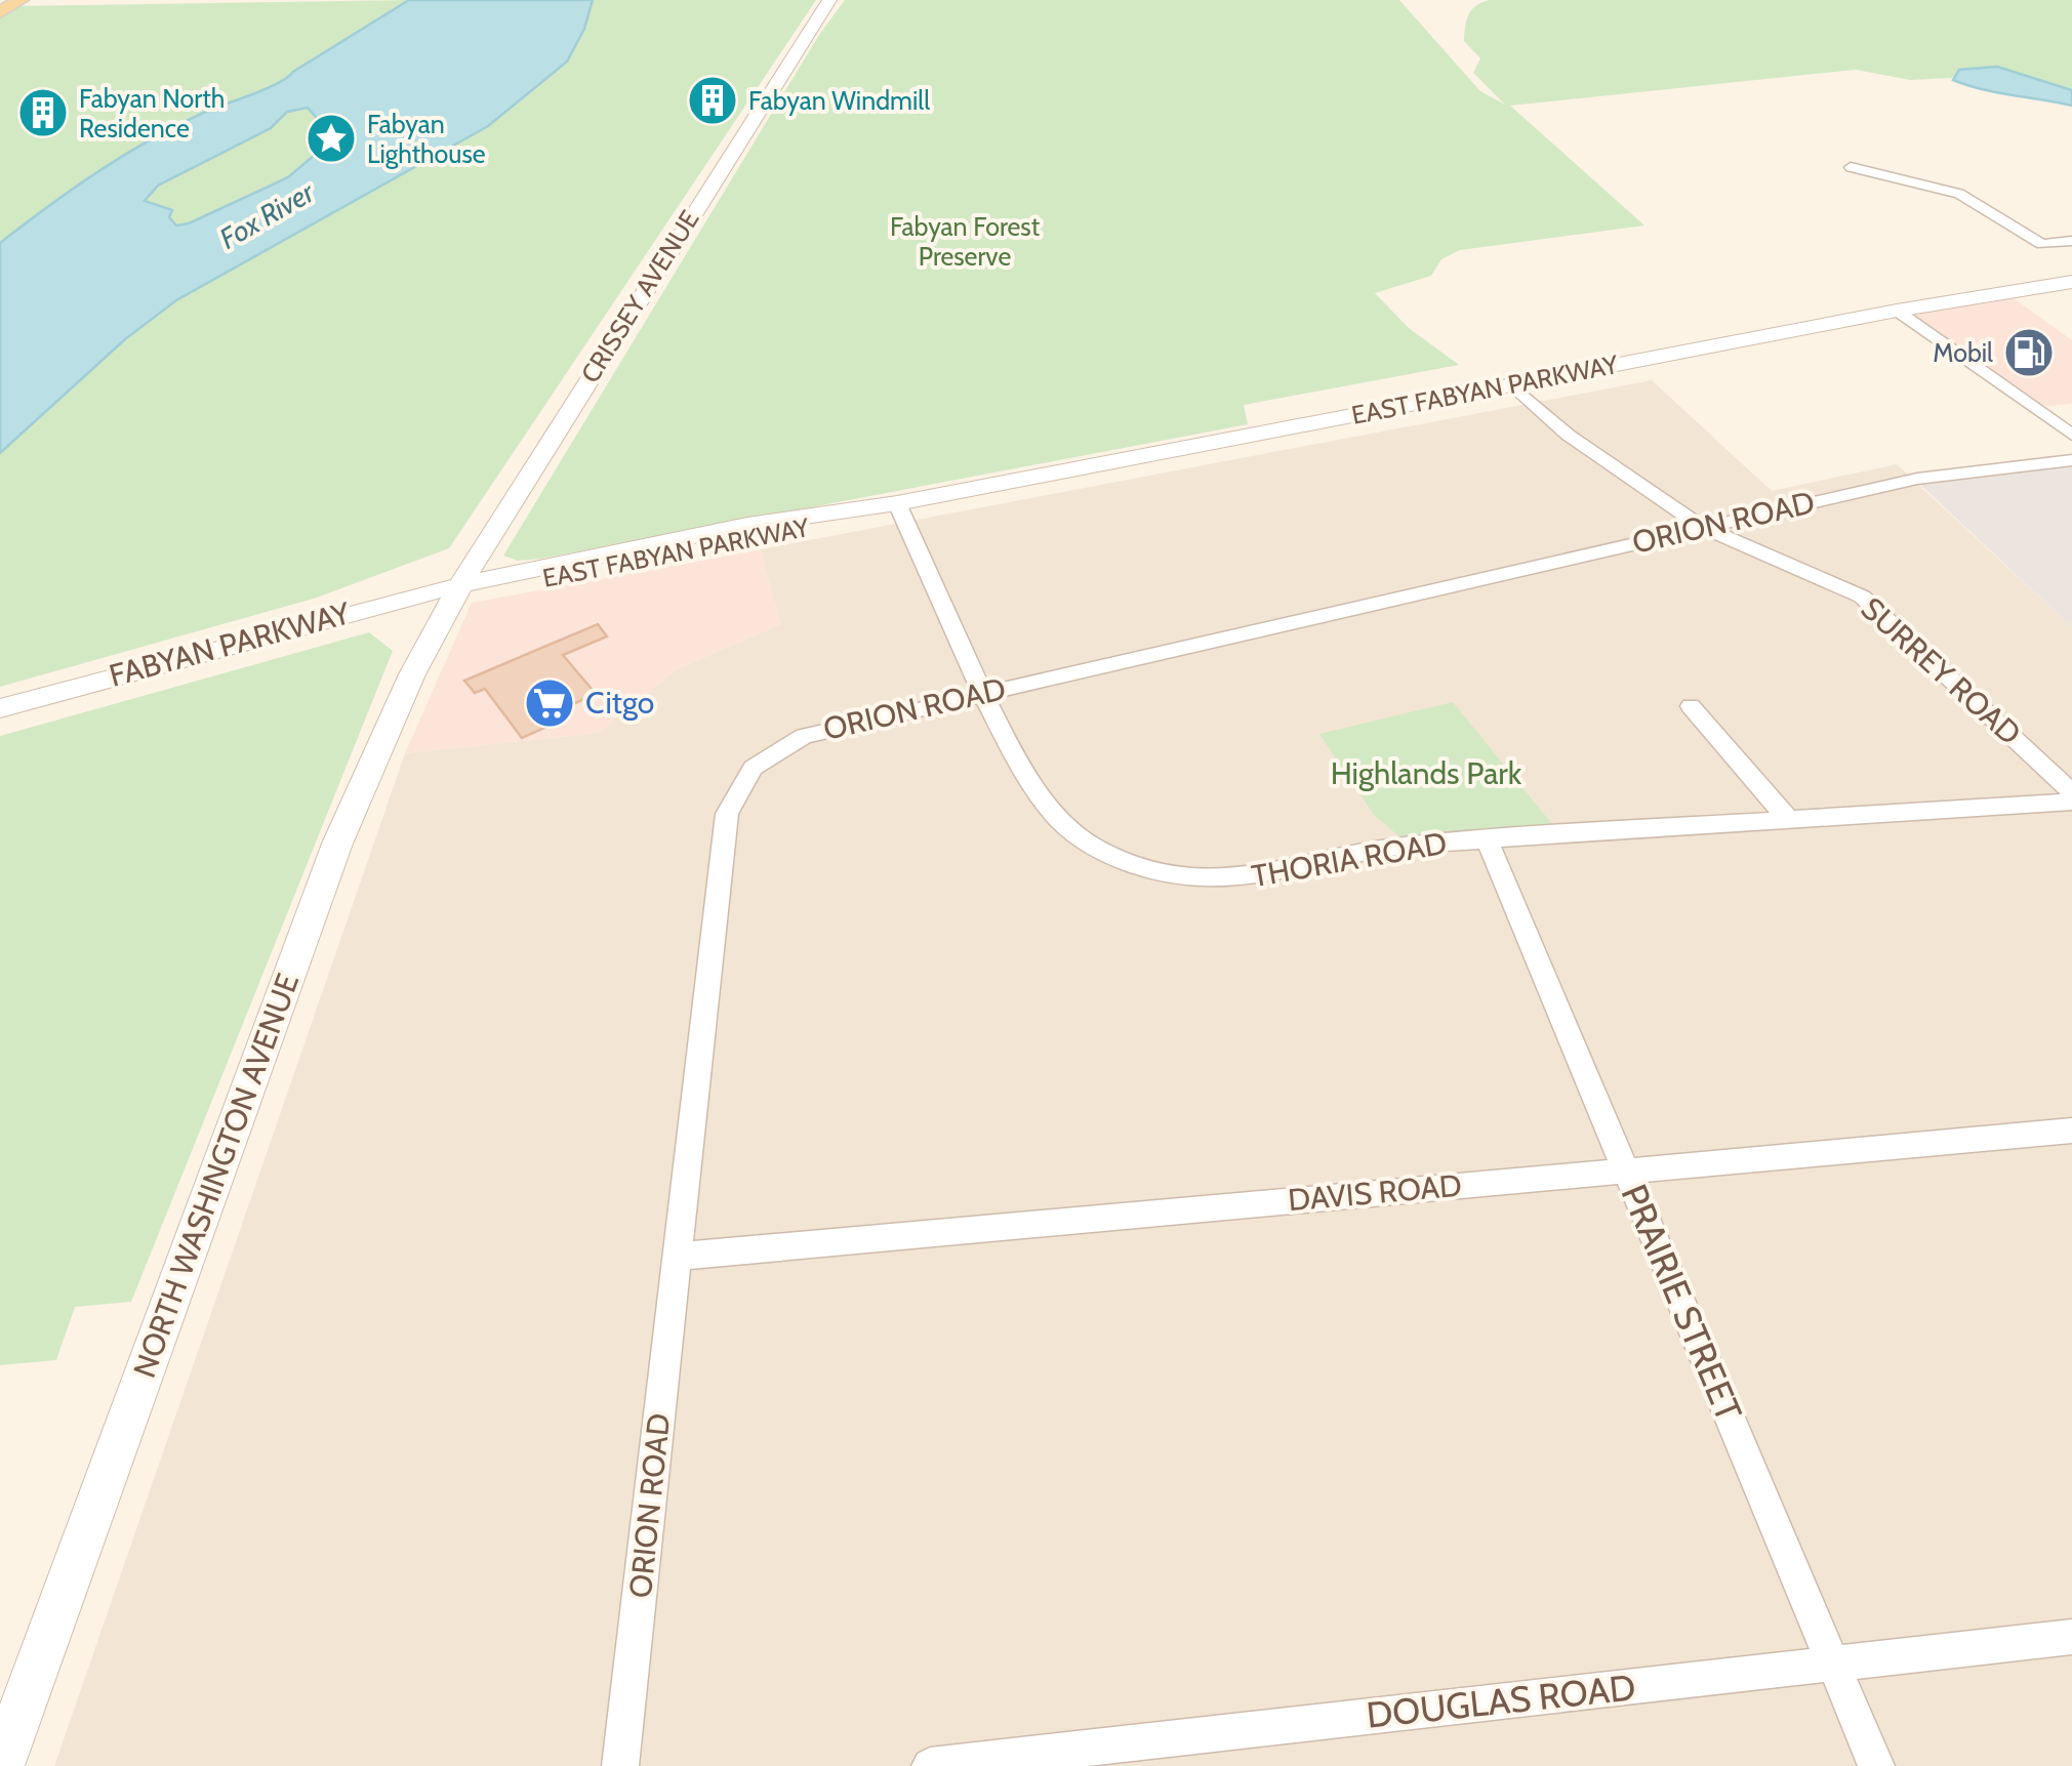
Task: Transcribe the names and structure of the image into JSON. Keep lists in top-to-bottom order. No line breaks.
{"streets":{"main road":["CRISSEY AVENUE","EAST FABYAN PARKWAY","FABYAN PARKWAY","NORTH WASHINGTON AVENUE"],"street":["ORION ROAD","SURREY ROAD","THORIA ROAD","DAVIS ROAD","PRAIRIE STREET","DOUGLAS ROAD"]},"crossings":[["CRISSEY AVENUE","EAST FABYAN PARKWAY"],["CRISSEY AVENUE","FABYAN PARKWAY"],["CRISSEY AVENUE","NORTH WASHINGTON AVENUE"],["EAST FABYAN PARKWAY","FABYAN PARKWAY"],["EAST FABYAN PARKWAY","SURREY ROAD"],["EAST FABYAN PARKWAY","THORIA ROAD"],["EAST FABYAN PARKWAY","NORTH WASHINGTON AVENUE"],["ORION ROAD","SURREY ROAD"],["ORION ROAD","THORIA ROAD"],["ORION ROAD","DAVIS ROAD"],["FABYAN PARKWAY","NORTH WASHINGTON AVENUE"],["THORIA ROAD","PRAIRIE STREET"],["DAVIS ROAD","PRAIRIE STREET"],["PRAIRIE STREET","DOUGLAS ROAD"]],"water":["Fox River"],"parks":["Fabyan Forest Preserve","Highlands Park"],"places":{"building":["Fabyan Windmill","Fabyan North Residence"],"place":["Fabyan Lighthouse"],"fuel station":["Mobil"],"supermarket":["Citgo"]}}
